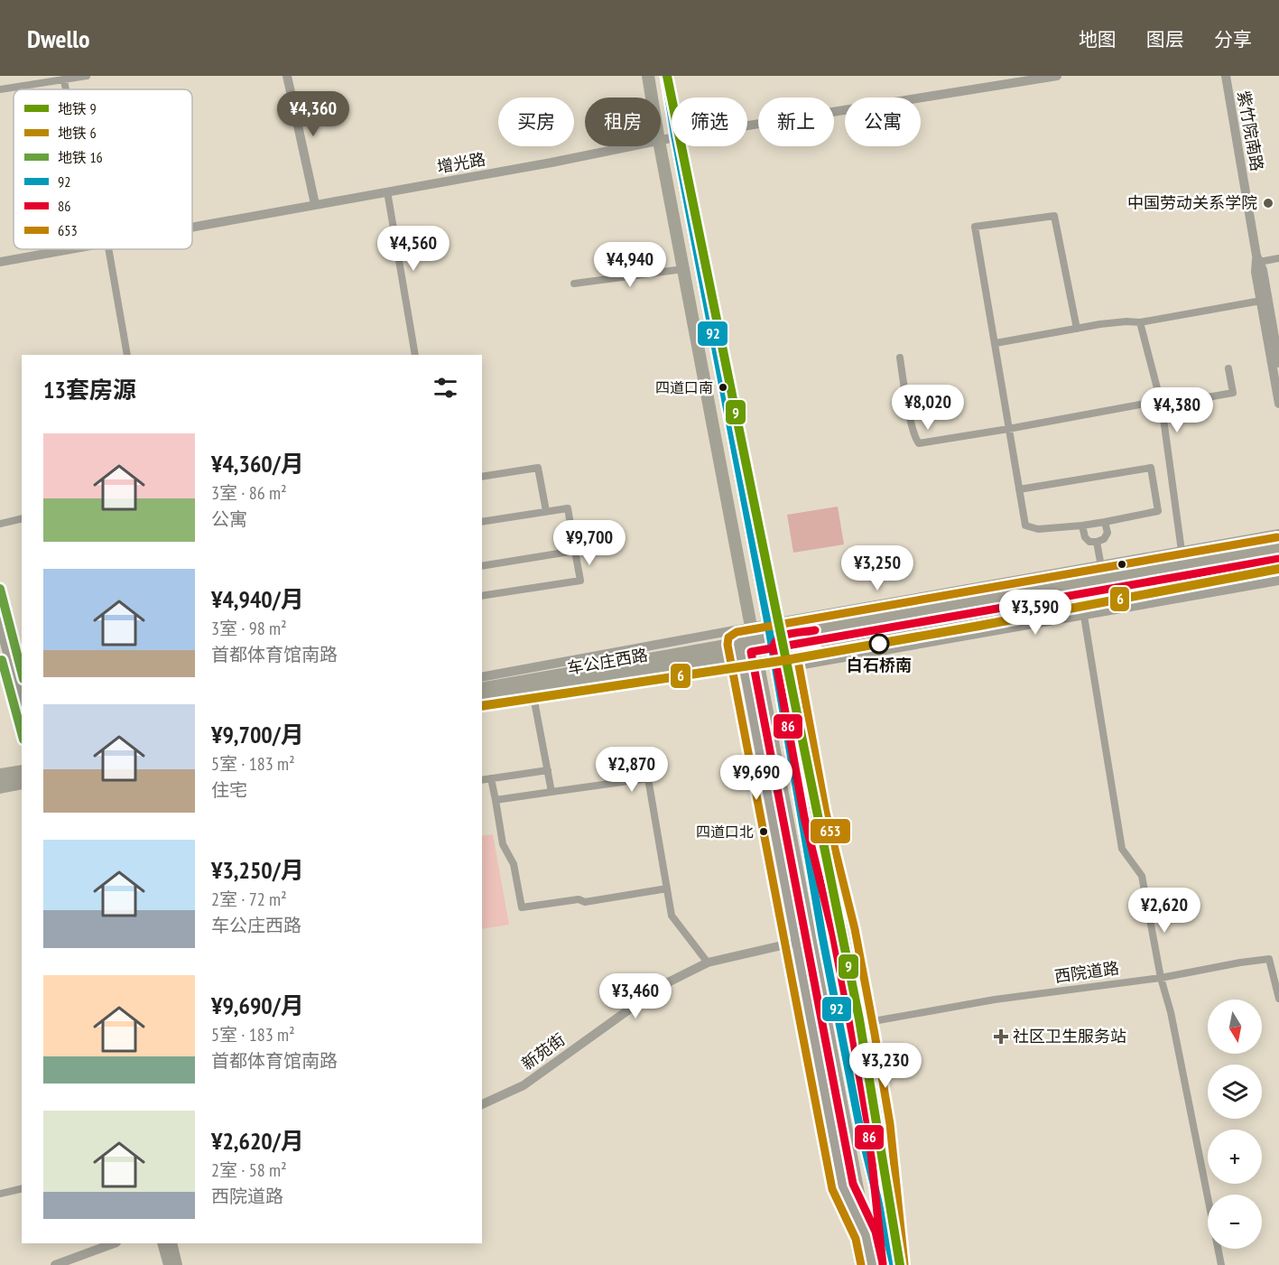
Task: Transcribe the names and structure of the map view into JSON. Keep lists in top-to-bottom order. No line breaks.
{"streets":{"main road":["车公庄西路"],"street":["紫竹院南路","增光路","西院道路","新苑街"]},"places":{"other":["中国劳动关系学院","四道口南","白石桥南","四道口北"],"health":["社区卫生服务站"]},"lines":["metro line 9","transit line 92","transit line 653","transit line 86","metro line 6","metro line 16"],"legend":["地铁 9","地铁 6","地铁 16","92","86","653"],"north":"bottom","page":{"header":"Dwello","nav":["地图","图层","分享"],"price":["¥4,360","¥4,560","¥4,940","¥8,020","¥4,380","¥9,700","¥3,250","¥3,590","¥2,870","¥9,690","¥2,620","¥3,460","¥3,230"],"chip":["买房","租房","筛选","新上","公寓"],"heading":"13套房源","list":[{"name":"¥4,360/月","note":"3室 · 86 m² · 公寓"},{"name":"¥4,940/月","note":"3室 · 98 m² · 首都体育馆南路"},{"name":"¥9,700/月","note":"5室 · 183 m² · 住宅"},{"name":"¥3,250/月","note":"2室 · 72 m² · 车公庄西路"},{"name":"¥9,690/月","note":"5室 · 183 m² · 首都体育馆南路"},{"name":"¥2,620/月","note":"2室 · 58 m² · 西院道路"}],"map_buttons":["+","−"]}}
